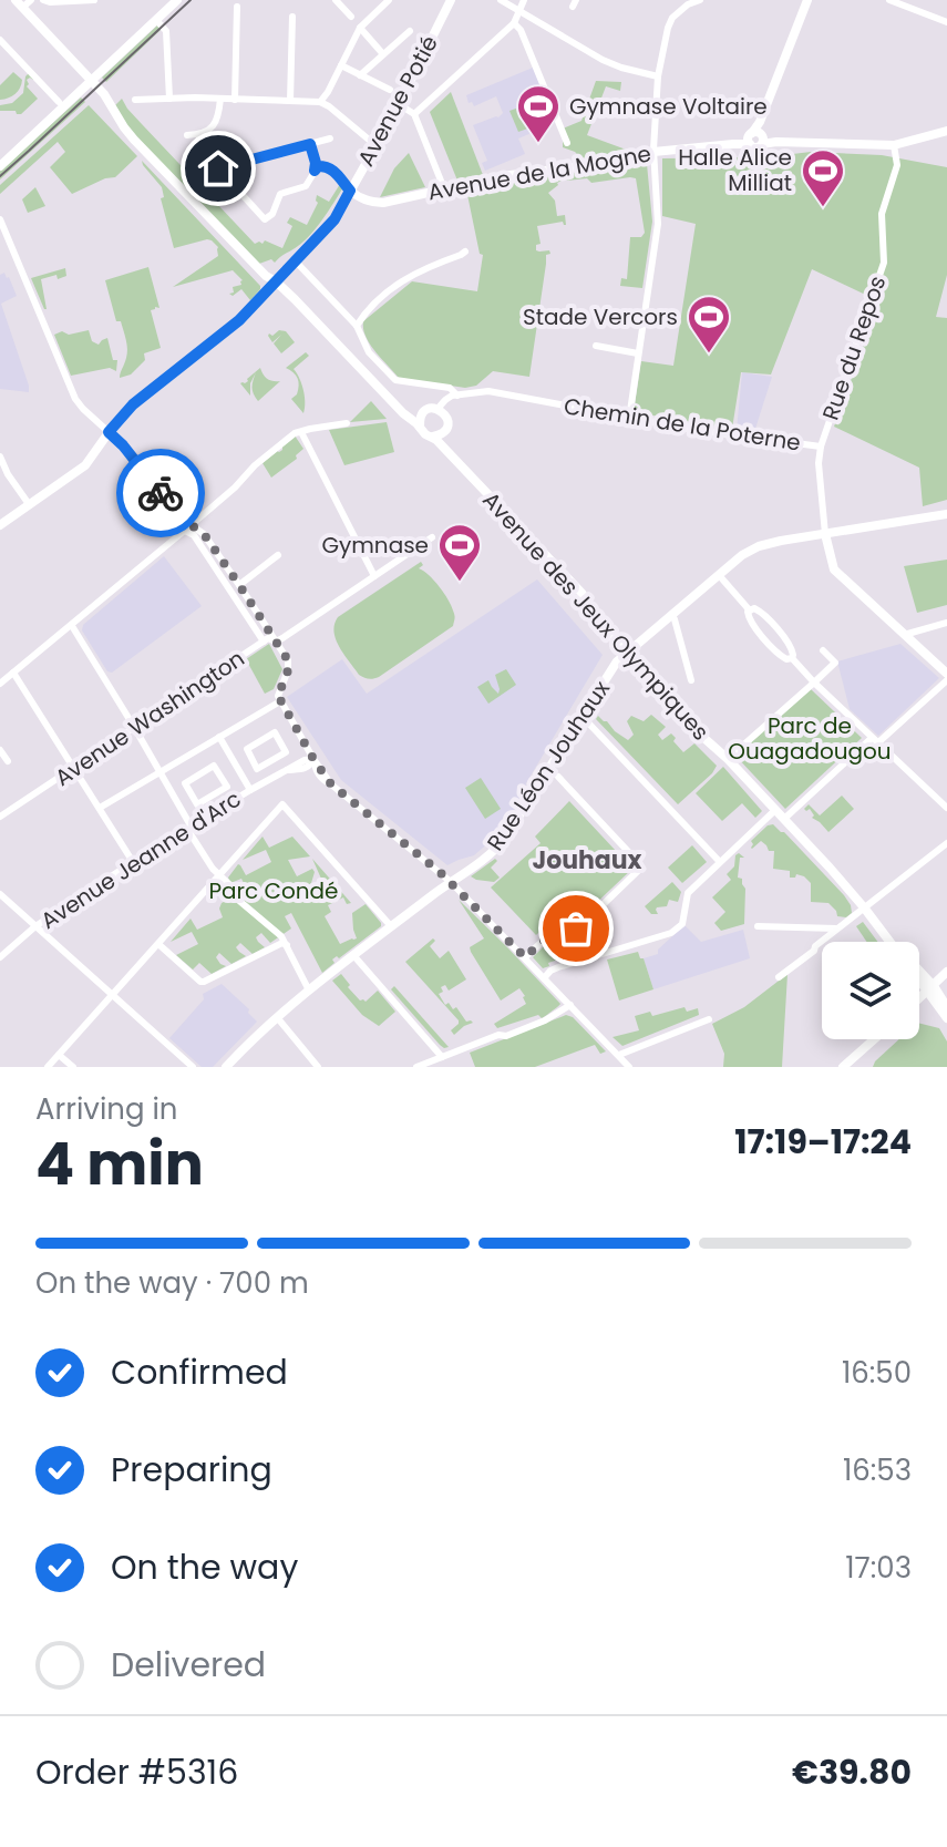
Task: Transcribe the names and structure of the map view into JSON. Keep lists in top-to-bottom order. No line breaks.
{"streets":{"main road":["Avenue Potié","Avenue de la Mogne","Avenue des Jeux Olympiques","Rue Léon Jouhaux"],"street":["Rue du Repos","Chemin de la Poterne","Avenue Washington","Avenue Jeanne d'Arc"]},"crossings":[["Avenue Potié","Avenue de la Mogne"],["Avenue Potié","Chemin de la Poterne"],["Rue du Repos","Chemin de la Poterne"],["Chemin de la Poterne","Rue Léon Jouhaux"],["Avenue des Jeux Olympiques","Rue Léon Jouhaux"]],"districts":["Jouhaux"],"parks":["Parc de Ouagadougou","Parc Condé"],"places":{"sports":["Gymnase Voltaire","Halle Alice Milliat","Stade Vercors","Gymnase"]},"page":{"heading":["4 min","Arriving in","17:19–17:24"],"panel":["Order #5316","€39.80"],"bar":"On the way · 700 m","list":[["Confirmed","16:50"],["Preparing","16:53"],["On the way","17:03"],"Delivered"]}}
